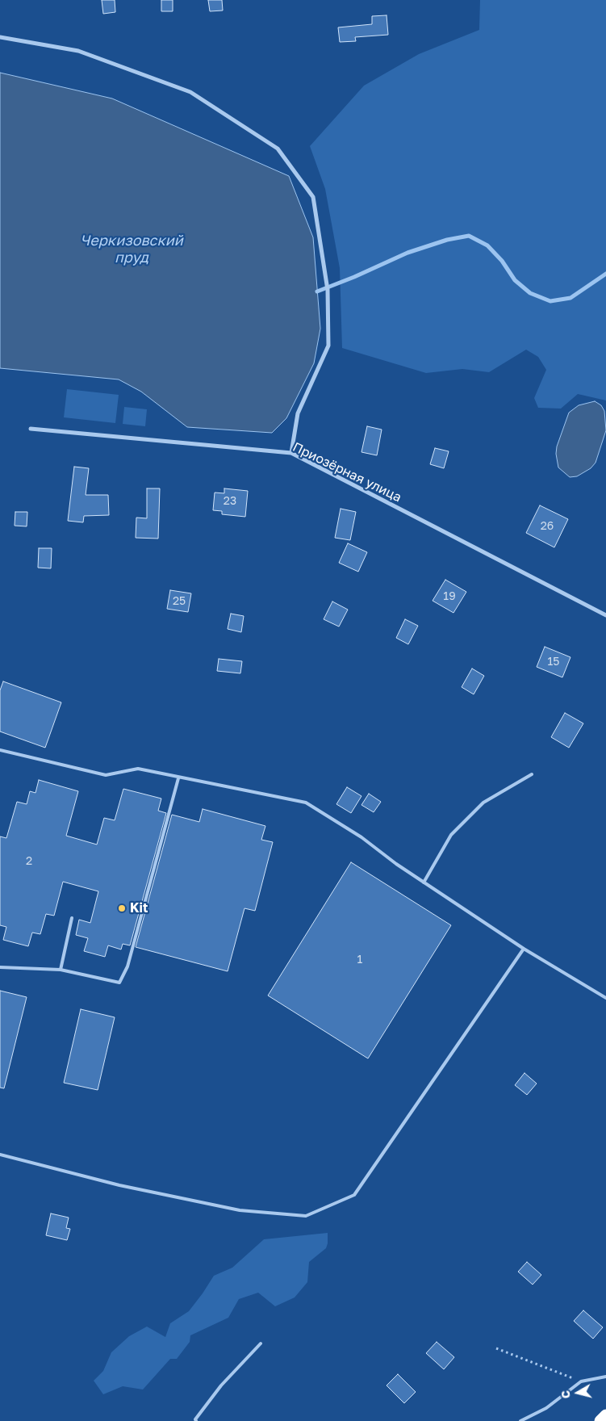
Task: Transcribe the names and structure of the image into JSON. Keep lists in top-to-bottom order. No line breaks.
{"streets":{"street":["Приозёрная улица"]},"water":["Черкизовский пруд"],"places":["Kit"],"house_numbers":["23","26","19","25","15","2","1"],"north":"left"}
